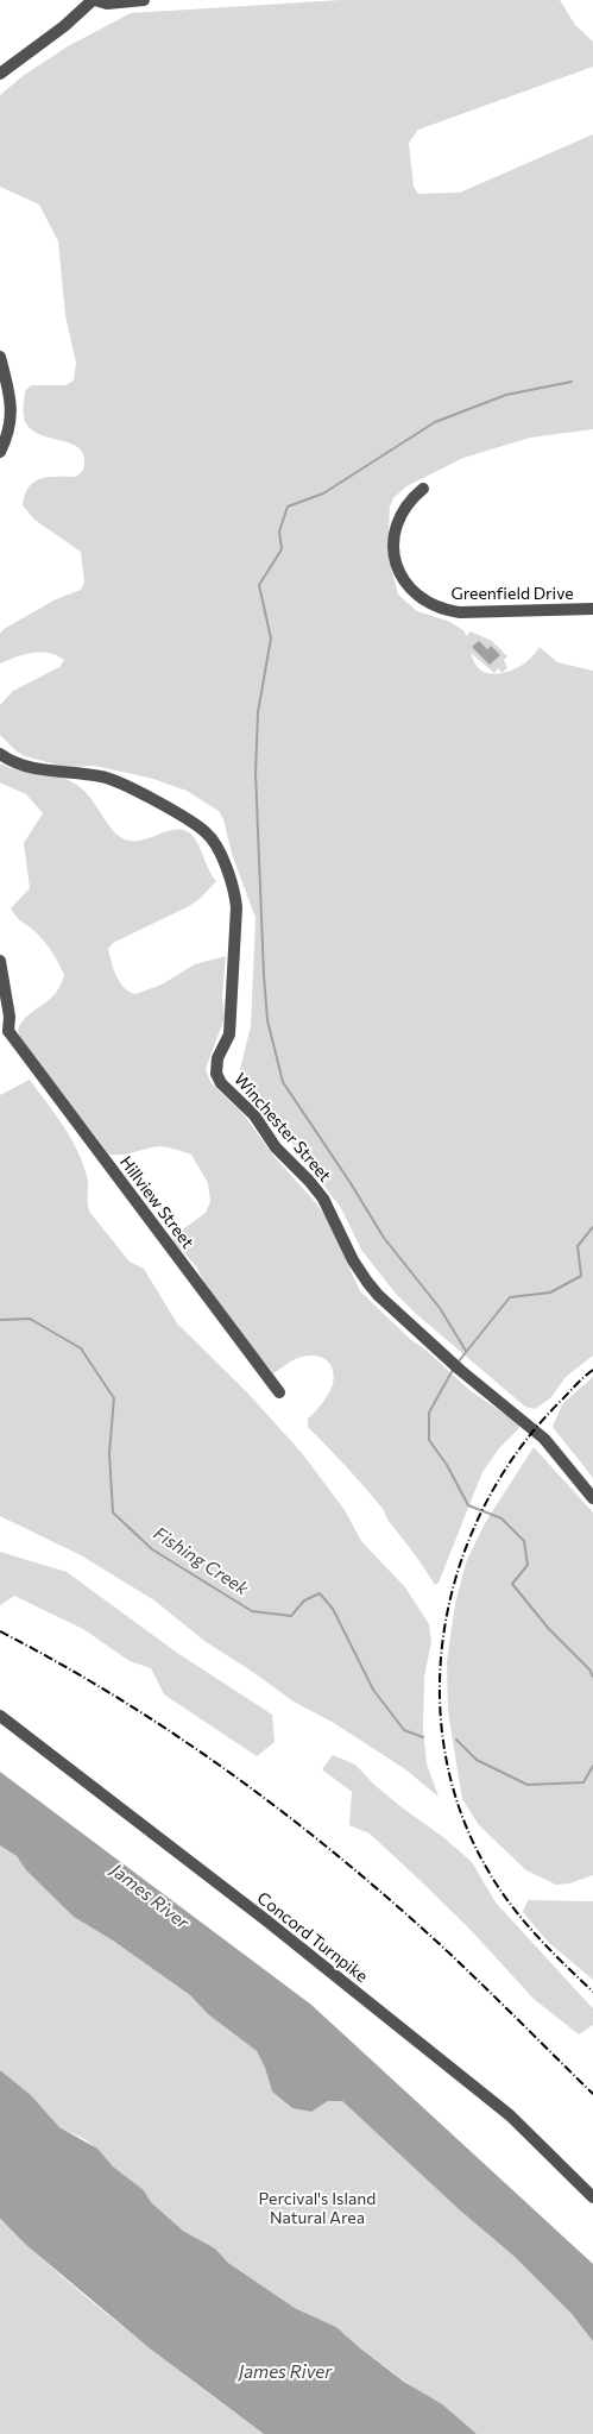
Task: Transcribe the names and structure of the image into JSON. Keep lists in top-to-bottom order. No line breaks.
{"streets":{"street":["Greenfield Drive","Winchester Street","Hillview Street","Concord Turnpike"]},"water":["Fishing Creek","James River"],"parks":["Percival's Island Natural Area"]}
